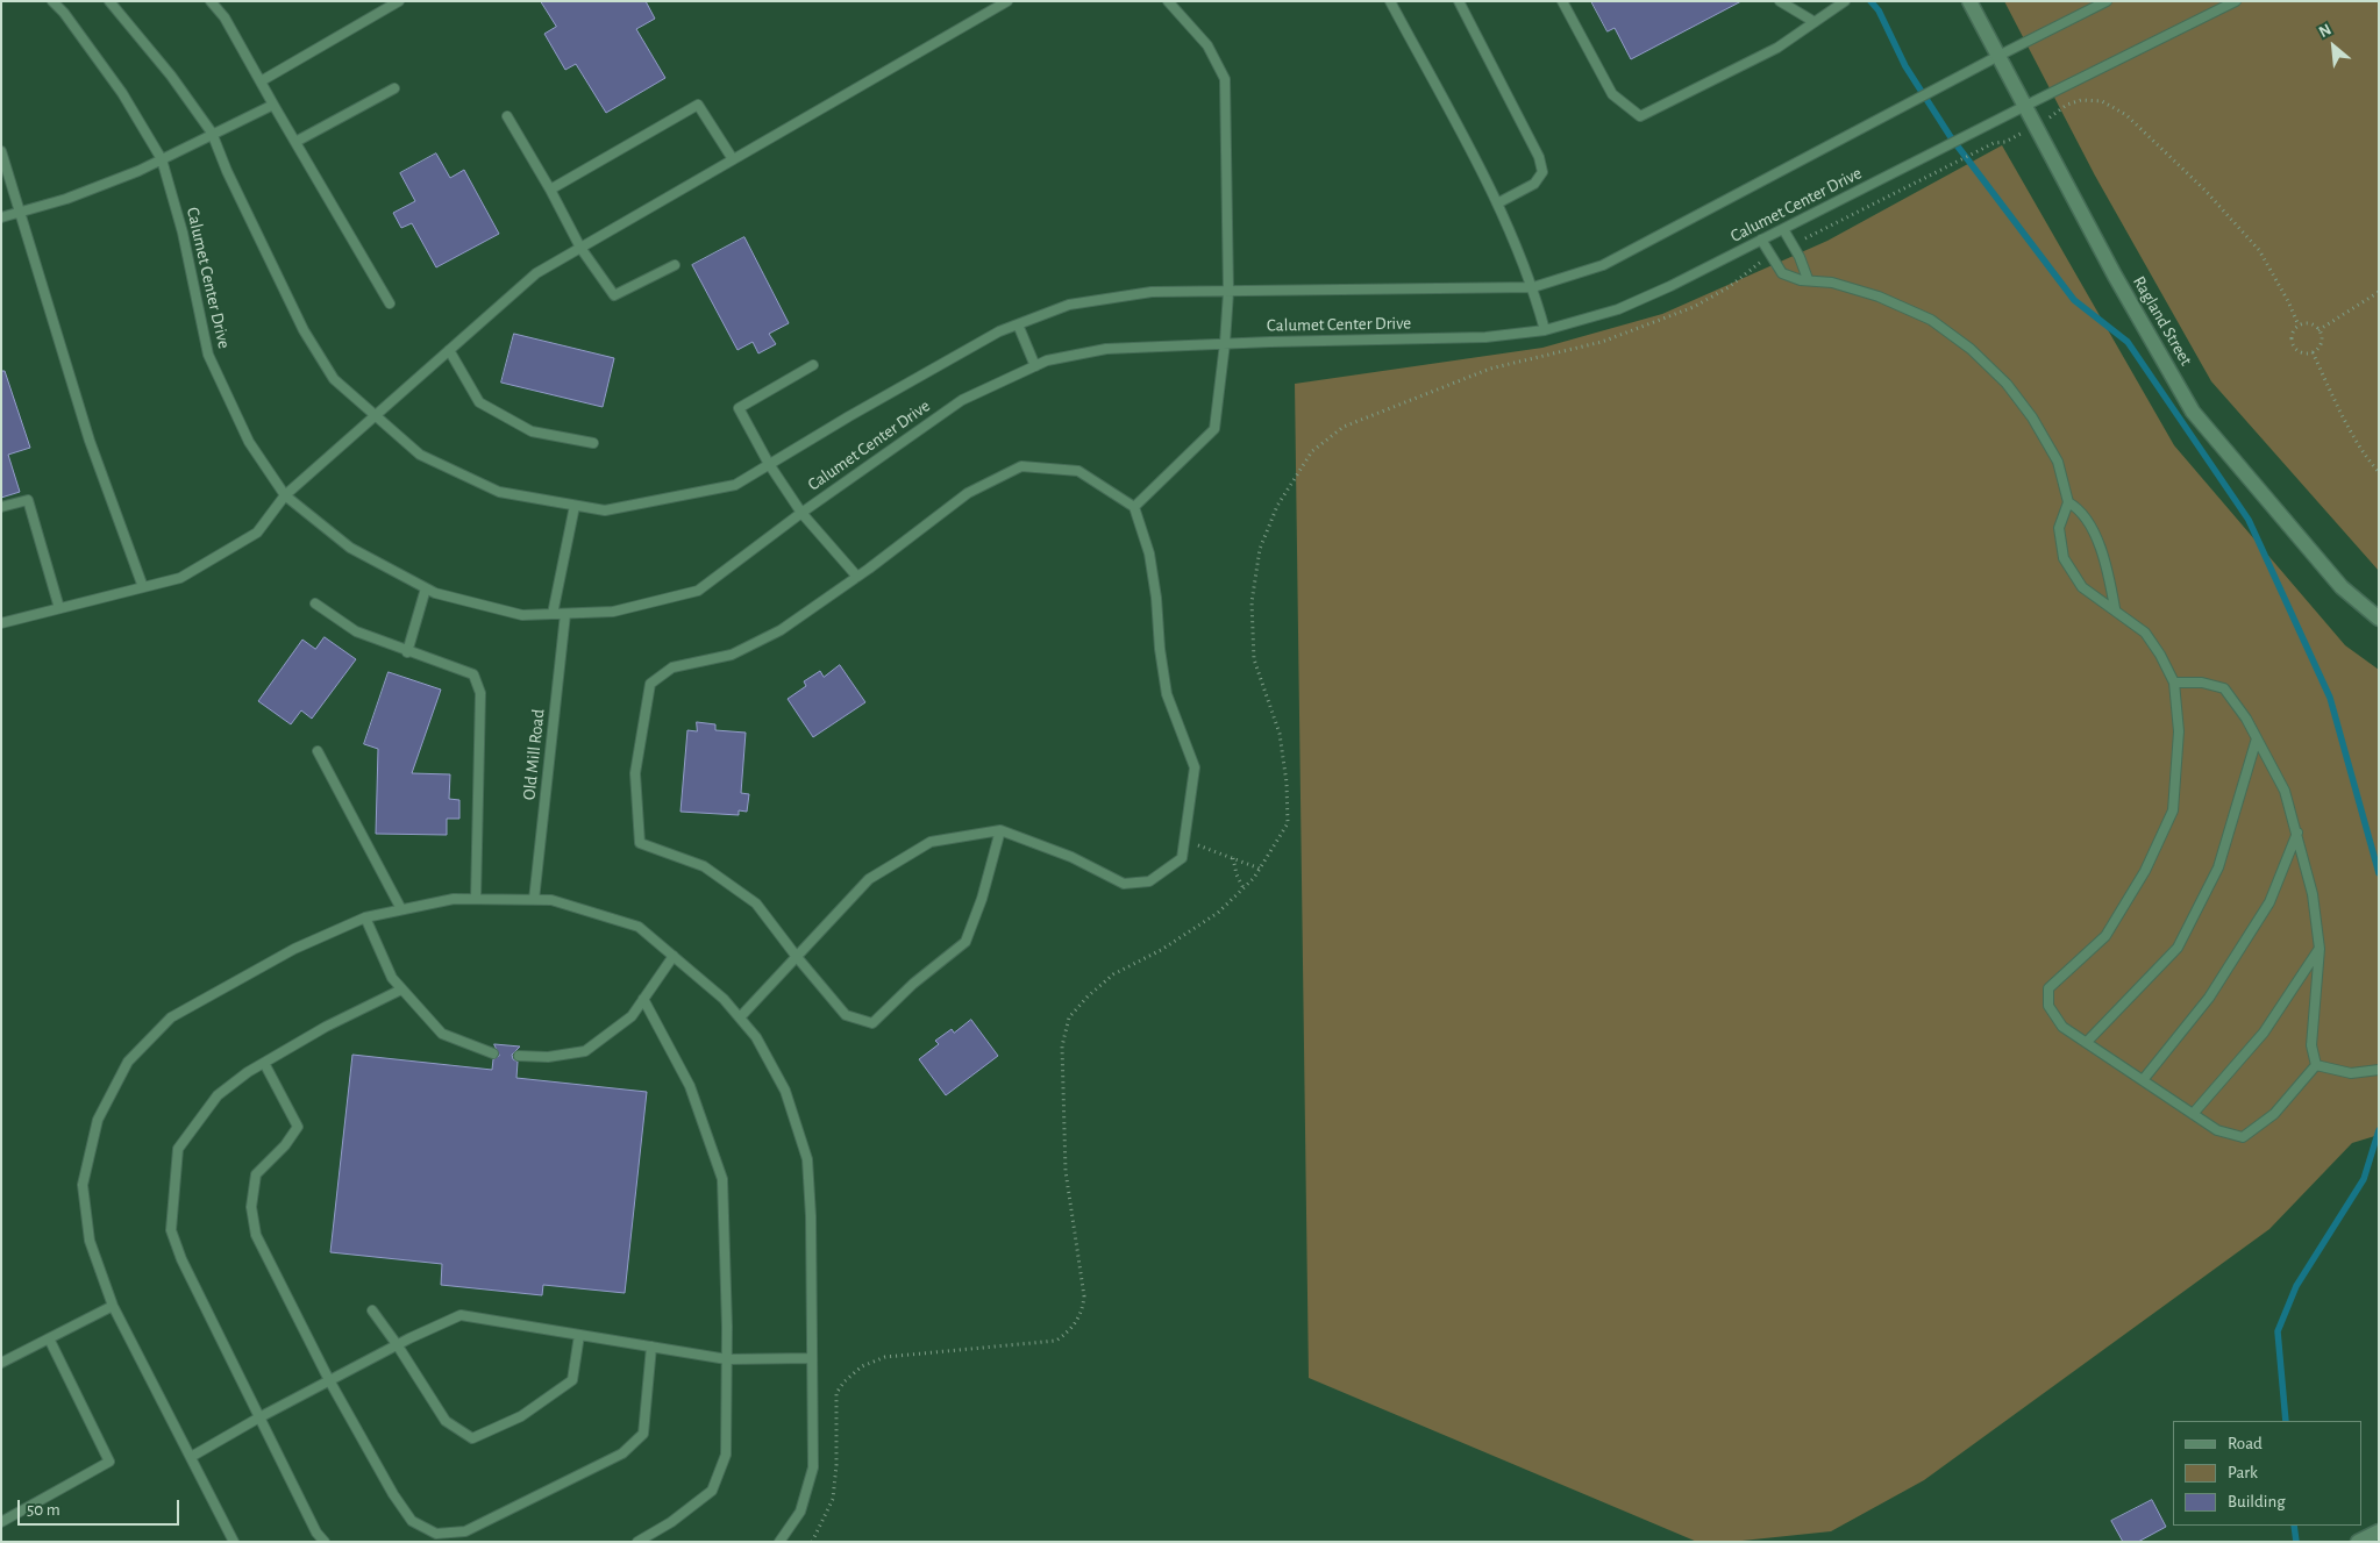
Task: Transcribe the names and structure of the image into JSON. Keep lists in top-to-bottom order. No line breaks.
{"streets":{"street":["Ragland Street"],"lane":["Calumet Center Drive","Old Mill Road"]},"crossings":[["Calumet Center Drive","Ragland Street"],["Calumet Center Drive","Old Mill Road"]],"legend":["Road","Park","Building"],"scale_bar":"50 m","north":"top left"}
